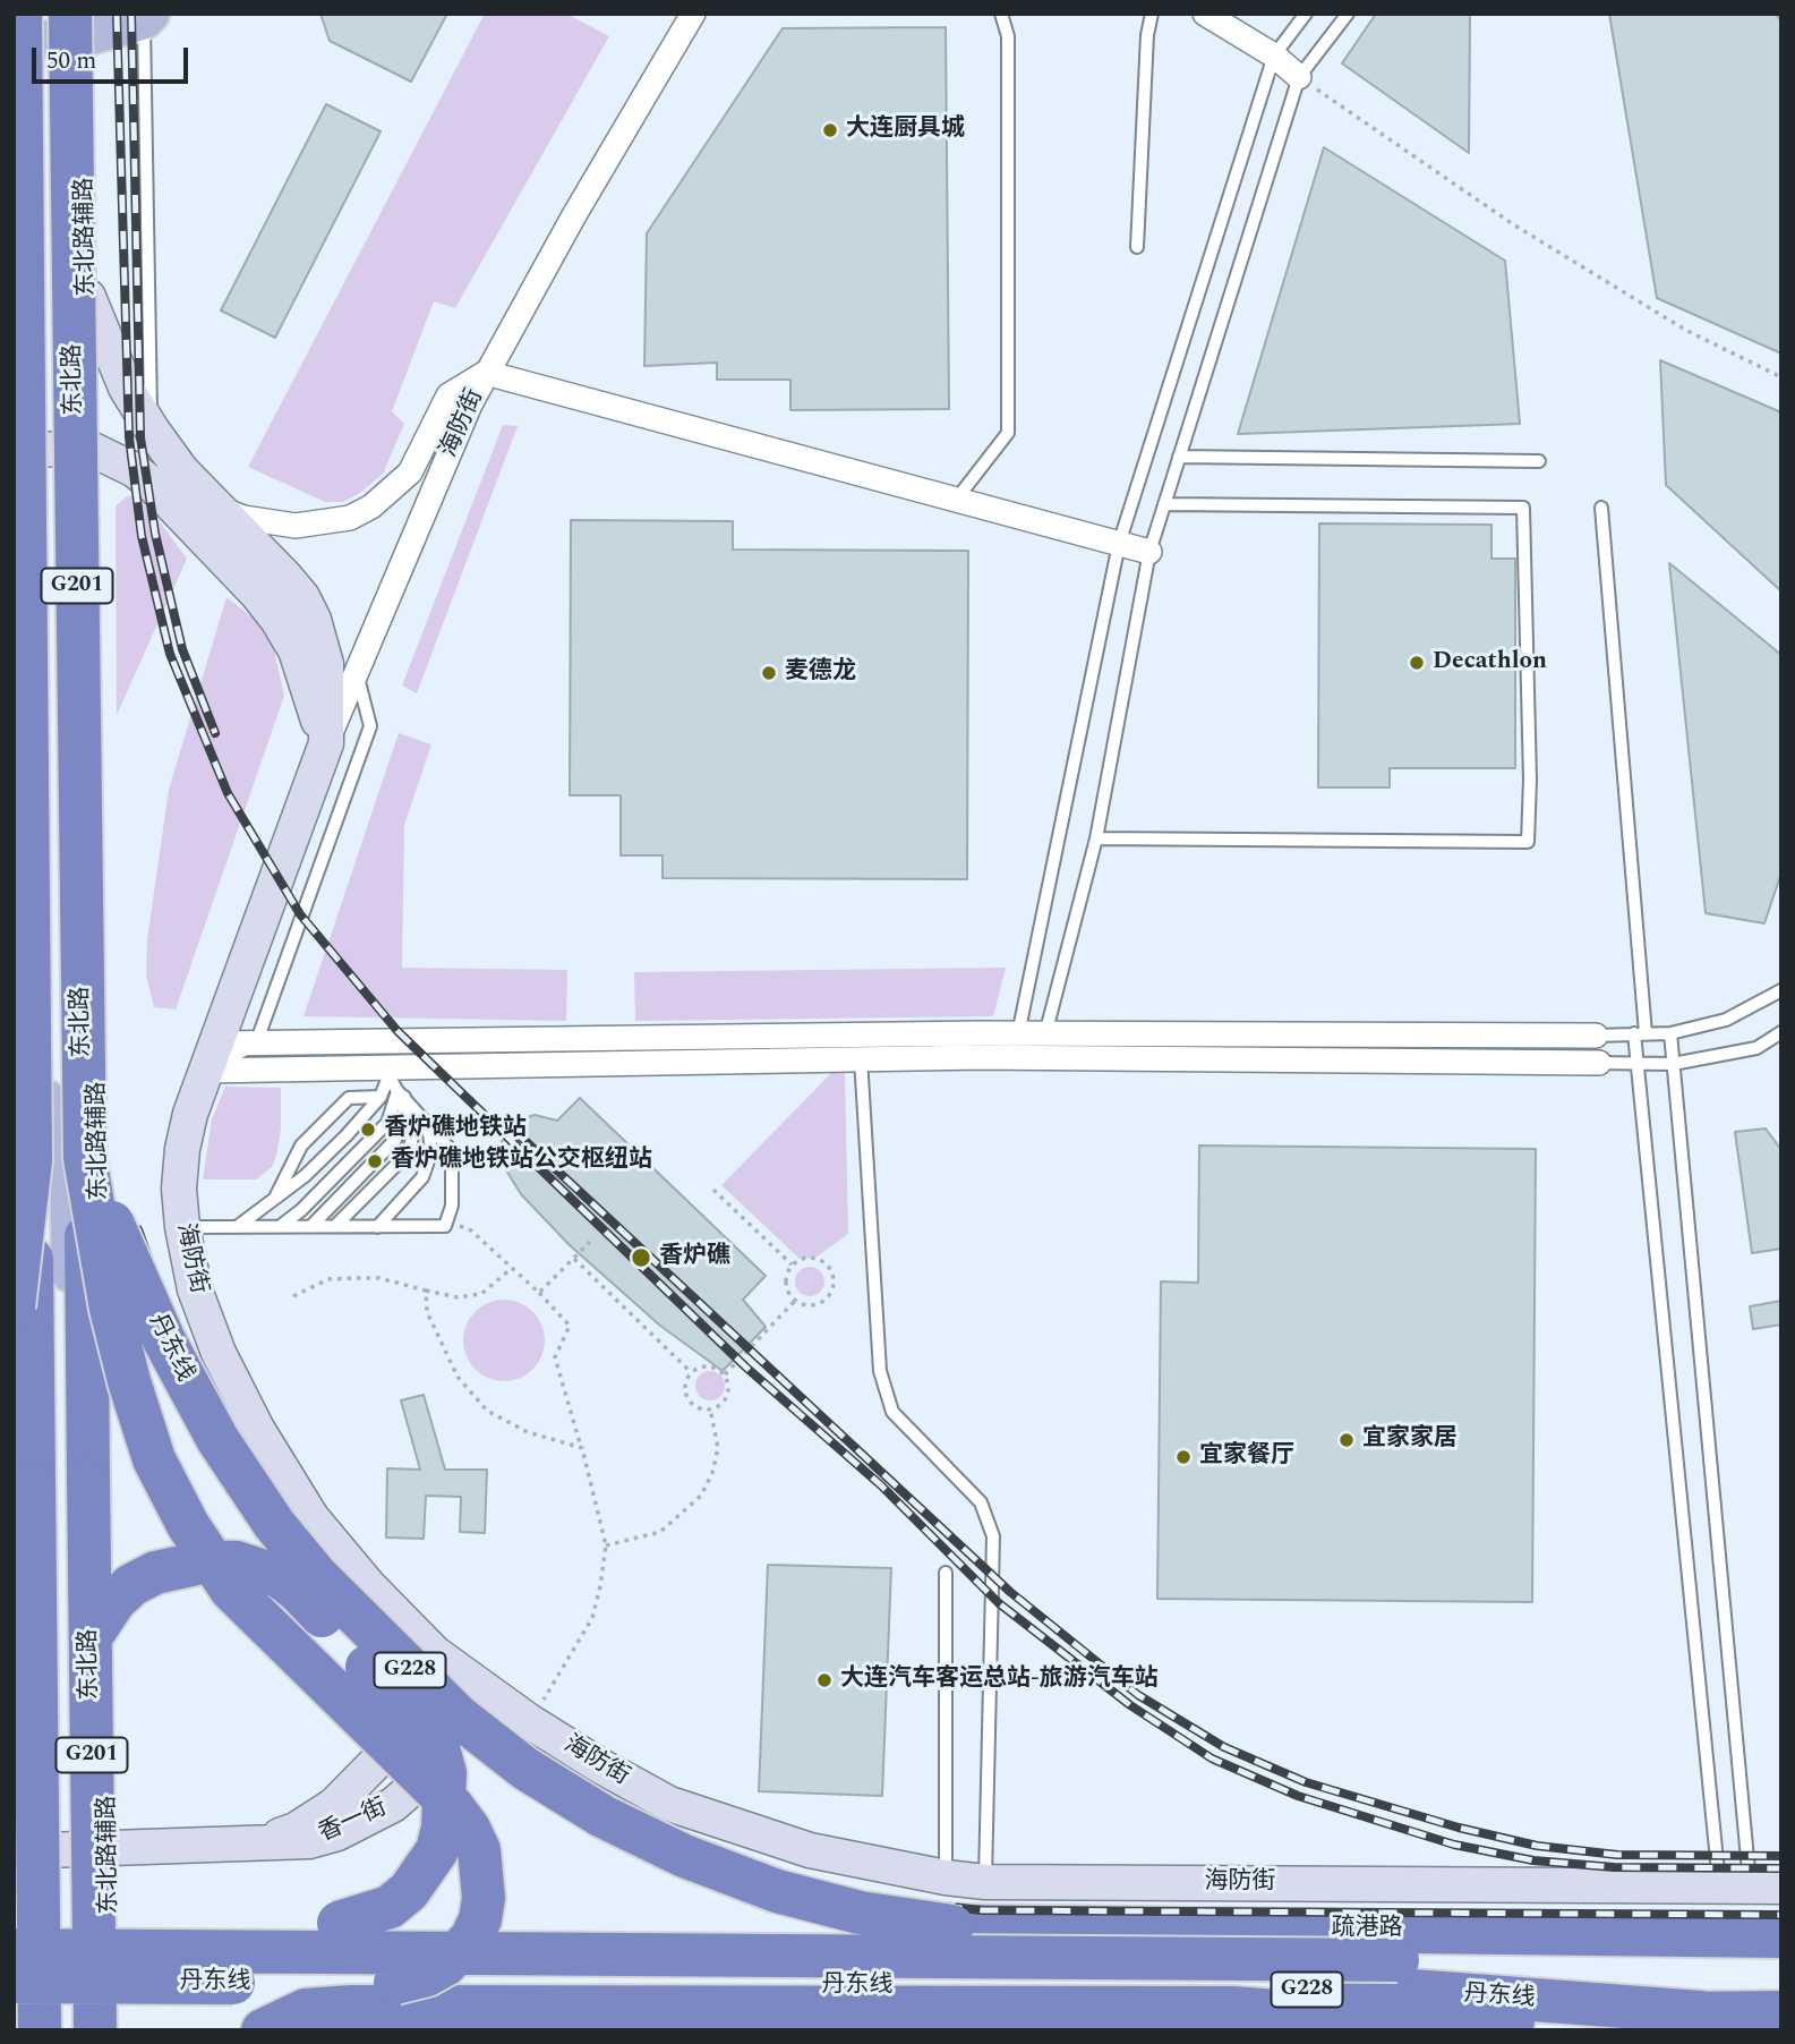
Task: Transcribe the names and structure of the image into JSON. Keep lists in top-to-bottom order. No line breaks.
{"streets":{"highway":["东北路","G201","丹东线","G228","疏港路"],"street":["东北路辅路","海防街","香一街"]},"crossings":[["东北路辅路","东北路"],["东北路","丹东线"],["海防街","香一街"],["丹东线","G228"],["丹东线","疏港路"]],"places":["大连厨具城","Decathlon","麦德龙","香炉礁地铁站","香炉礁地铁站公交枢纽站","香炉礁","宜家家居","宜家餐厅","大连汽车客运总站-旅游汽车站"],"scale_bar":"50 m"}
